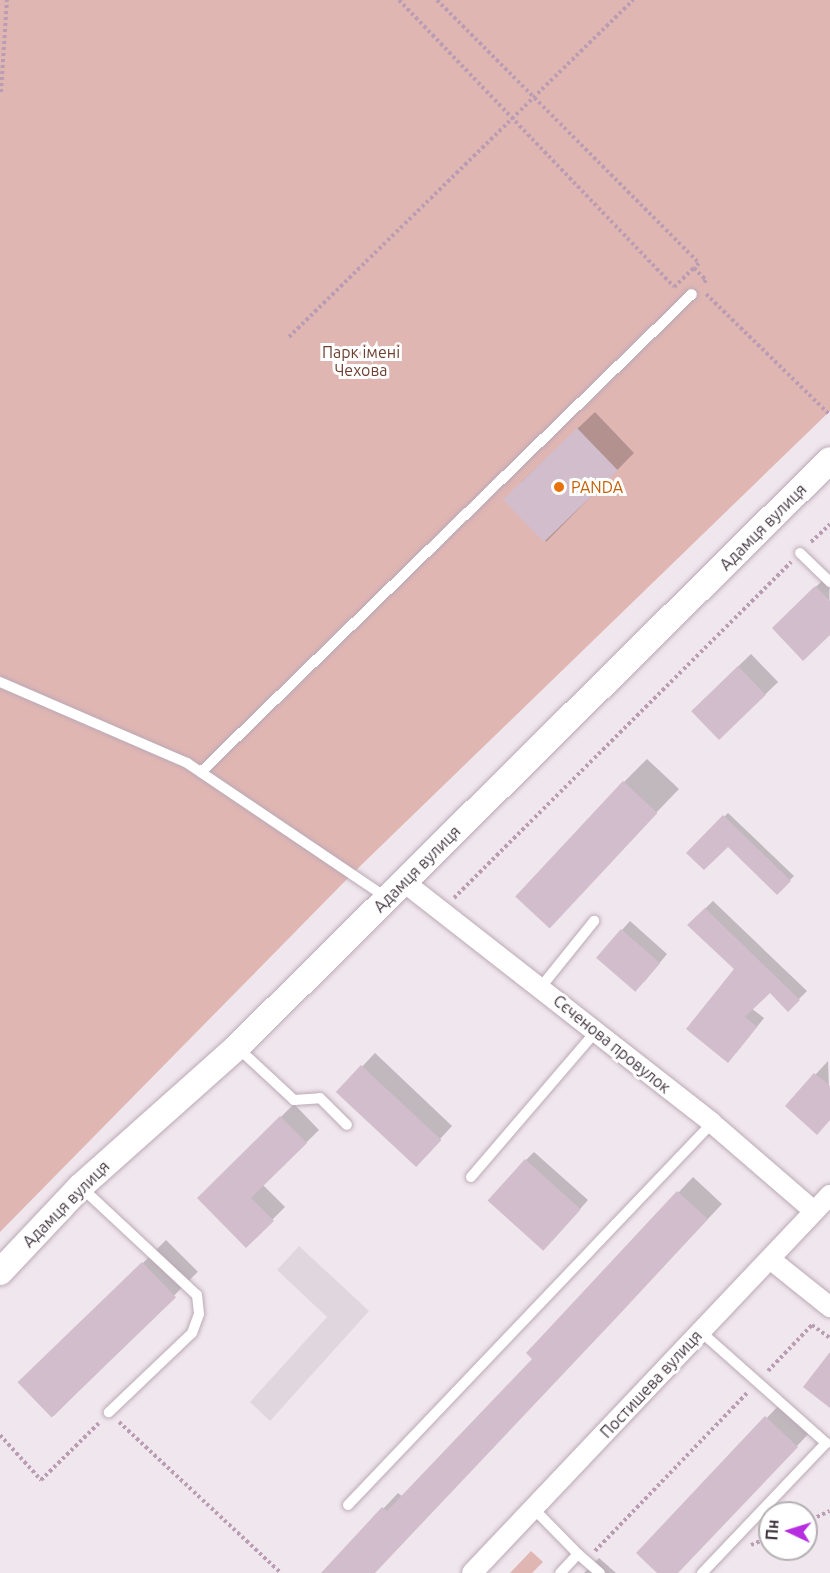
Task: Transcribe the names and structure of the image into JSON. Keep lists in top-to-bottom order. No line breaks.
{"streets":{"street":["Адамця вулиця","Сєченова провулок","Постишева вулиця"]},"crossings":[["Адамця вулиця","Сєченова провулок"],["Сєченова провулок","Постишева вулиця"]],"parks":["Парк імені Чехова"],"places":["PANDA"],"north":"left"}
